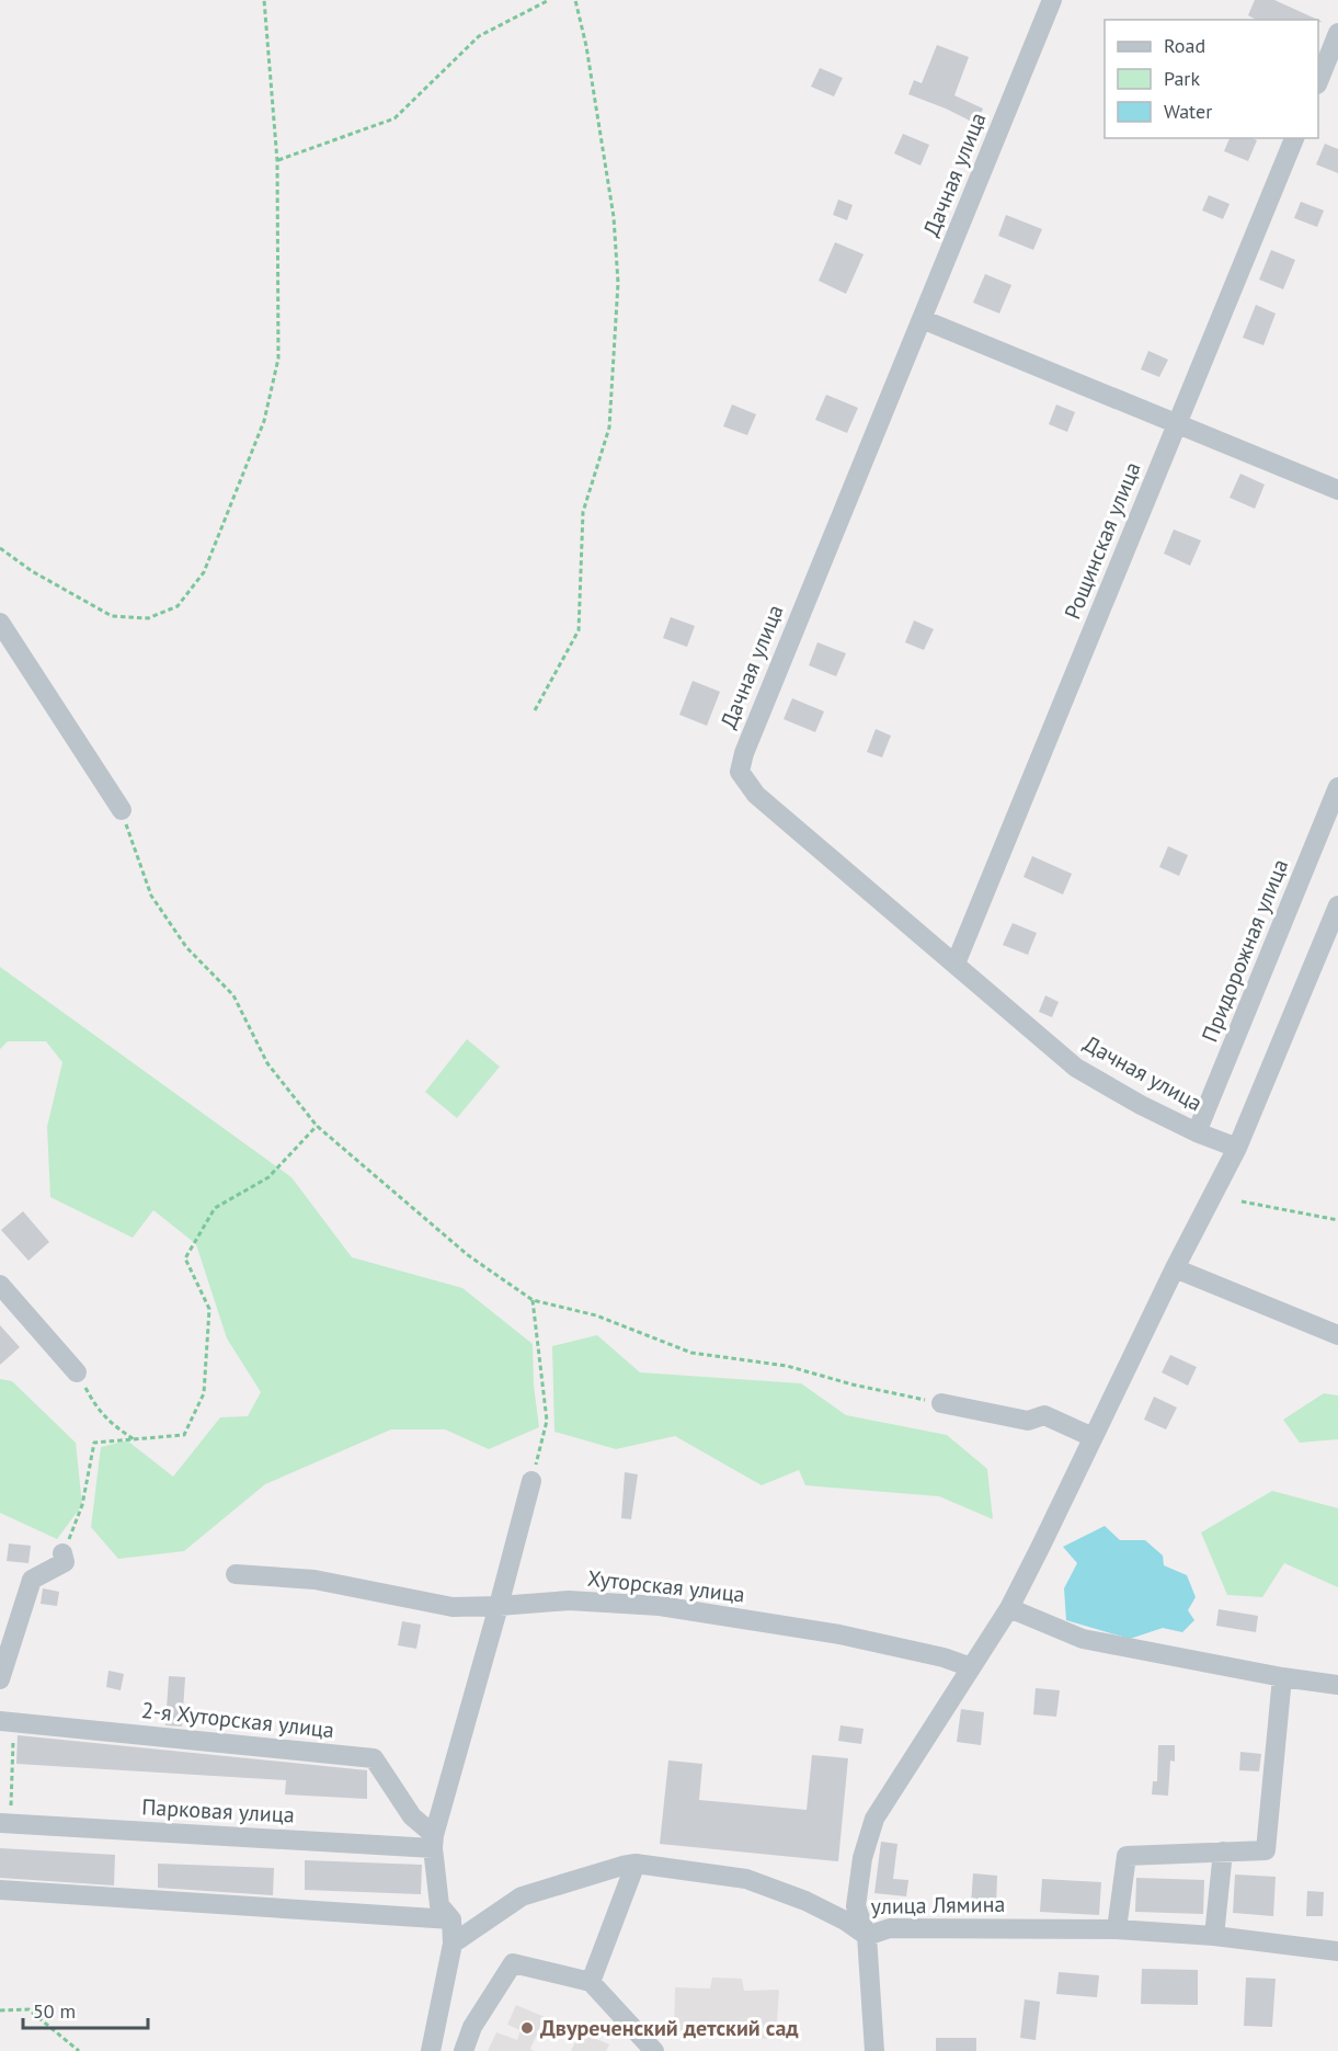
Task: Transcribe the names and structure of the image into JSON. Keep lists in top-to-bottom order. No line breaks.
{"streets":{"street":["Дачная улица","Рощинская улица","Придорожная улица","Хуторская улица","2-я Хуторская улица","Парковая улица","улица Лямина"]},"crossings":[["Дачная улица","Рощинская улица"],["Дачная улица","Придорожная улица"],["2-я Хуторская улица","Парковая улица"]],"places":["Двуреченский детский сад"],"legend":["Road","Park","Water"],"scale_bar":"50 m"}
